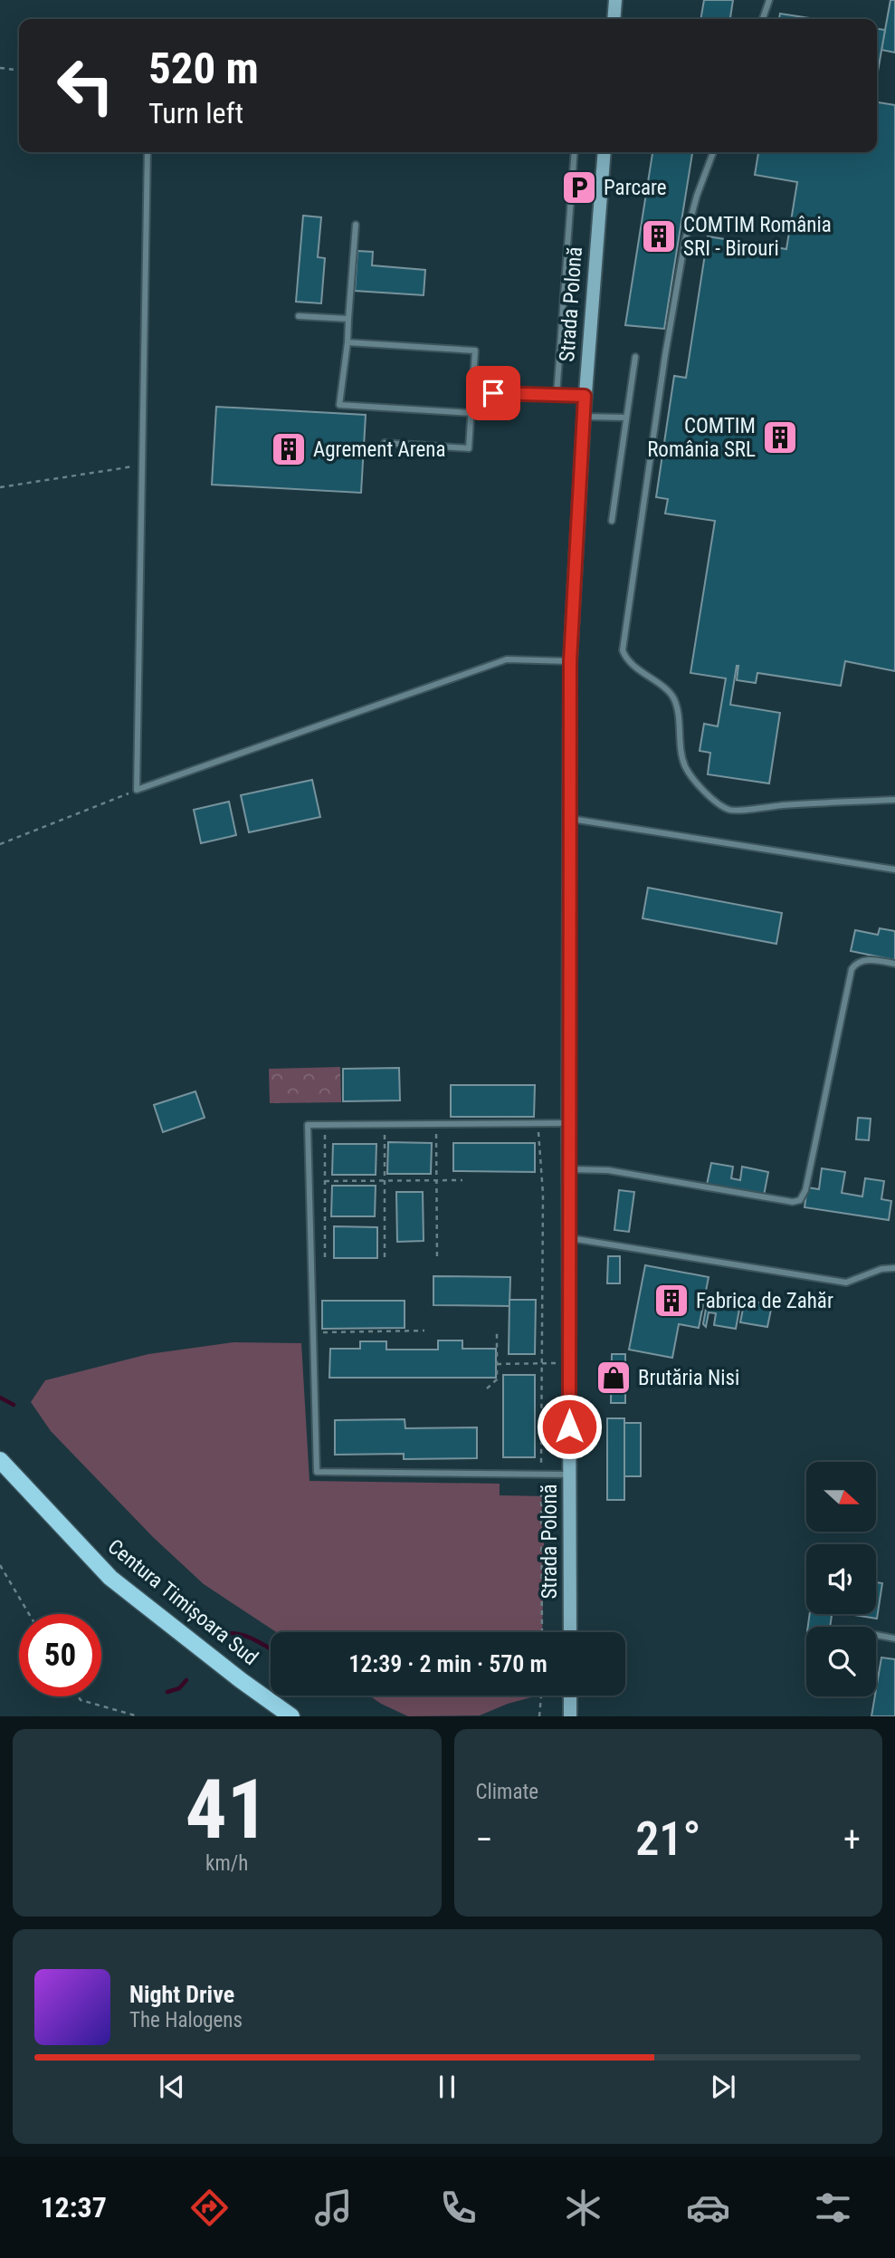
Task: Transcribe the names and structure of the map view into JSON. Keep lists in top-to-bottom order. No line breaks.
{"streets":{"main road":["Strada Polonă","Centura Timișoara Sud"]},"places":{"parking":["Parcare"],"building":["COMTIM România SRI - Birouri","COMTIM România SRL","Agrement Arena","Fabrica de Zahăr"],"shop":["Brutăria Nisi"]},"north":"right","page":{"turn":["520 m","Turn left"],"limit":"50","trip":"12:39 · 2 min · 570 m","tile":[["41","km/h"],"Climate"],"heat":["−","21°","+"],"song":["Night Drive","The Halogens"],"tabs":"12:37"}}
